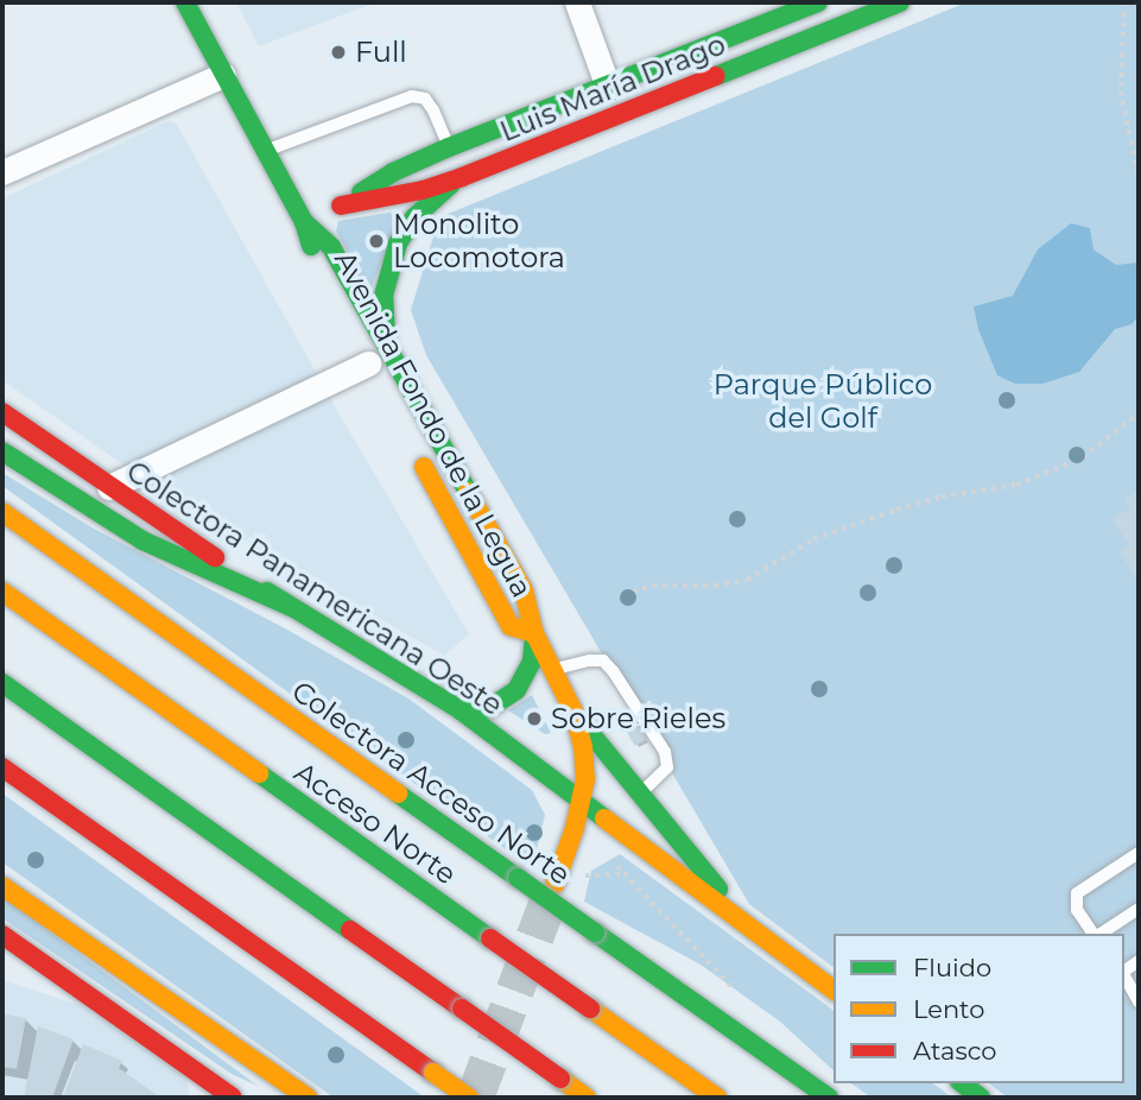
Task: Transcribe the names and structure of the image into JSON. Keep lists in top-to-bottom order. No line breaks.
{"streets":{"main road":["Luis María Drago","Avenida Fondo de la Legua","Colectora Panamericana Oeste","Colectora Acceso Norte","Acceso Norte"]},"crossings":[["Luis María Drago","Avenida Fondo de la Legua"],["Avenida Fondo de la Legua","Colectora Panamericana Oeste"]],"parks":["Parque Público del Golf"],"places":["Full","Monolito Locomotora","Sobre Rieles"],"legend":["Fluido","Lento","Atasco"]}
